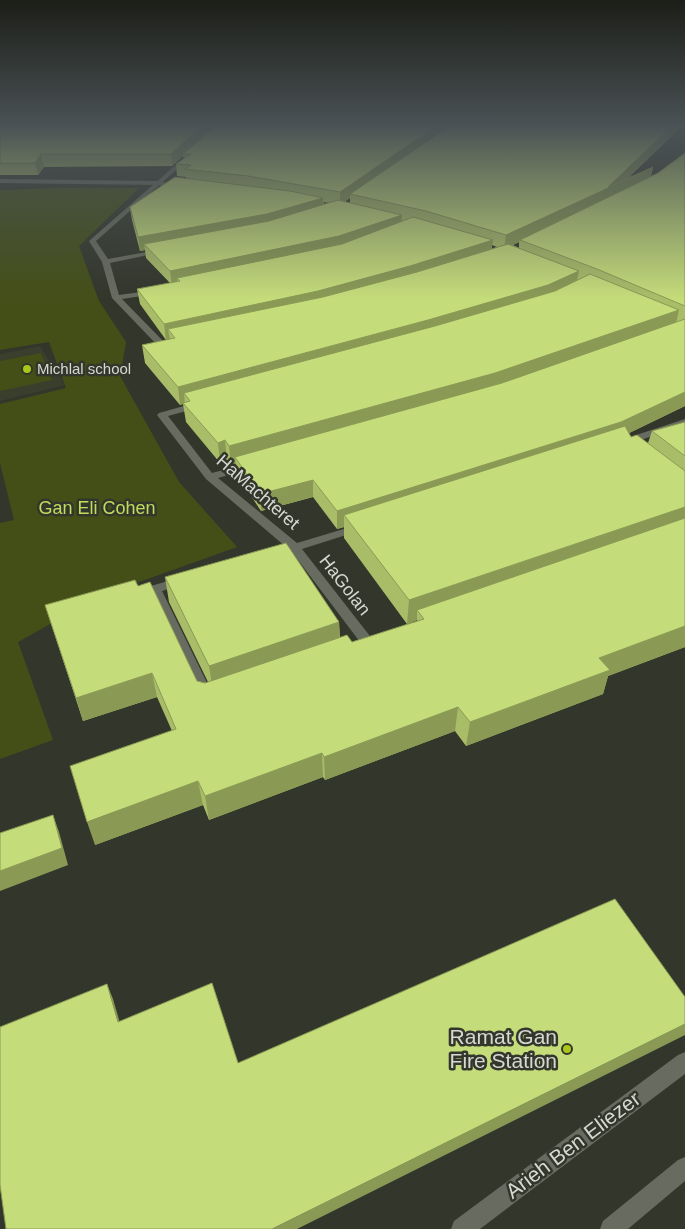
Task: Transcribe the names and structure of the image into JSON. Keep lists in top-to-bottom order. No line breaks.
{"streets":{"street":["HaMachteret","HaGolan","Arieh Ben Eliezer"]},"crossings":[["HaMachteret","HaGolan"]],"parks":["Gan Eli Cohen"],"places":["Michlal school","Ramat Gan Fire Station"]}
